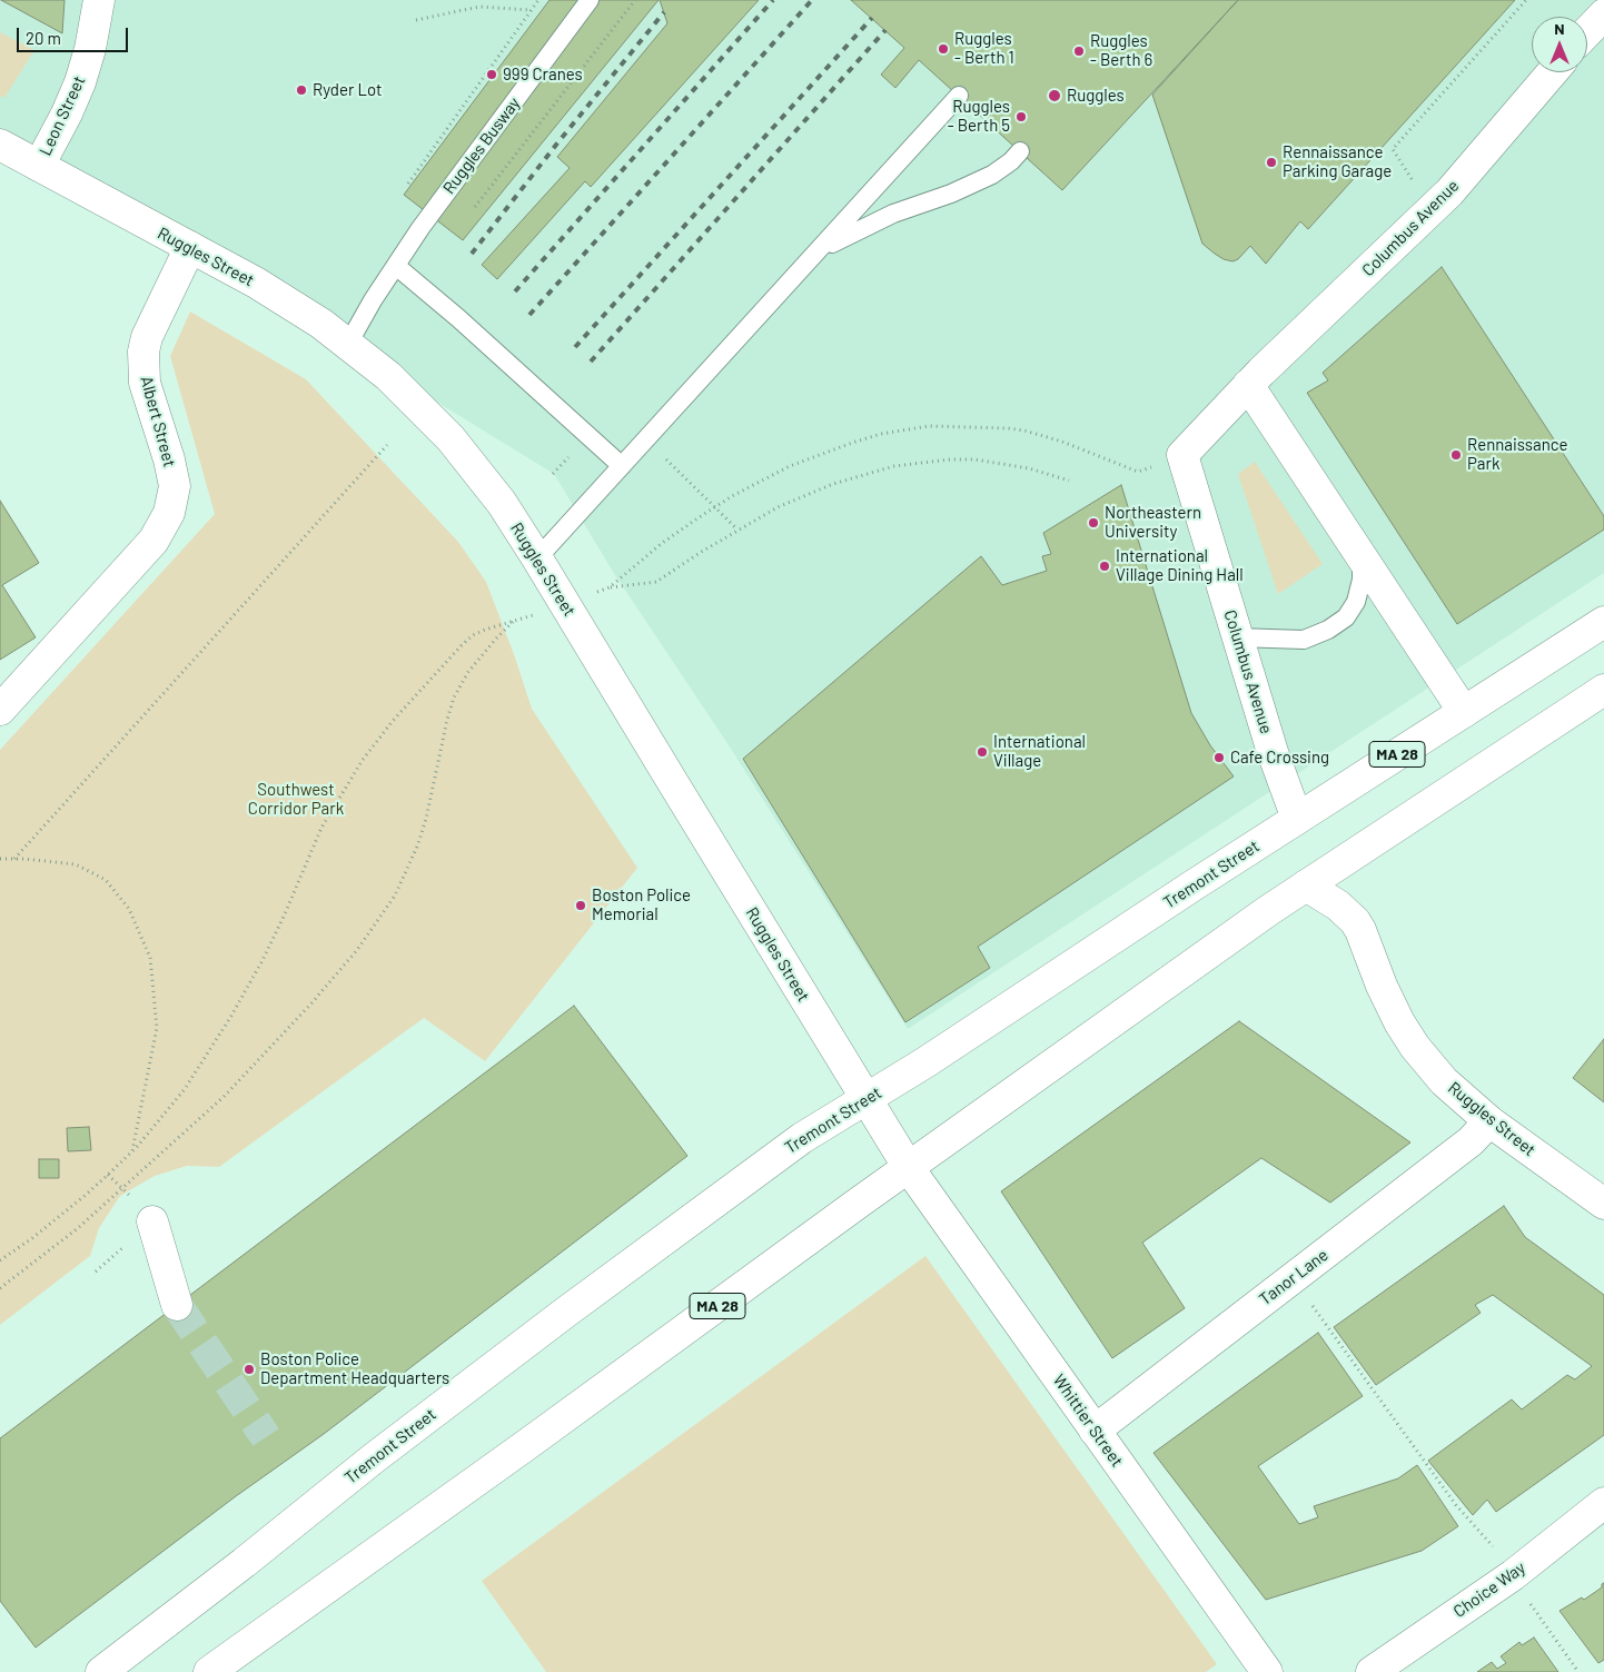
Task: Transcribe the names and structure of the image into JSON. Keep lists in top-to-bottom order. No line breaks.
{"streets":{"main road":["Leon Street","Columbus Avenue","Ruggles Street","Albert Street","MA 28","Tremont Street","Tanor Lane","Whittier Street","Choice Way"],"lane":["Ruggles Busway"]},"crossings":[["Leon Street","Ruggles Street"],["Ruggles Busway","Ruggles Street"],["Columbus Avenue","Tremont Street"],["Ruggles Street","Albert Street"],["Ruggles Street","MA 28"],["Ruggles Street","Tremont Street"],["Ruggles Street","Tanor Lane"],["Ruggles Street","Whittier Street"],["MA 28","Whittier Street"],["Tanor Lane","Whittier Street"]],"parks":["Southwest Corridor Park"],"places":["Ruggles - Berth 1","Ruggles - Berth 6","999 Cranes","Ryder Lot","Ruggles","Ruggles - Berth 5","Rennaissance Parking Garage","Rennaissance Park","Northeastern University","International Village Dining Hall","International Village","Cafe Crossing","Boston Police Memorial","Boston Police Department Headquarters"],"scale_bar":"20 m","north":"top"}
